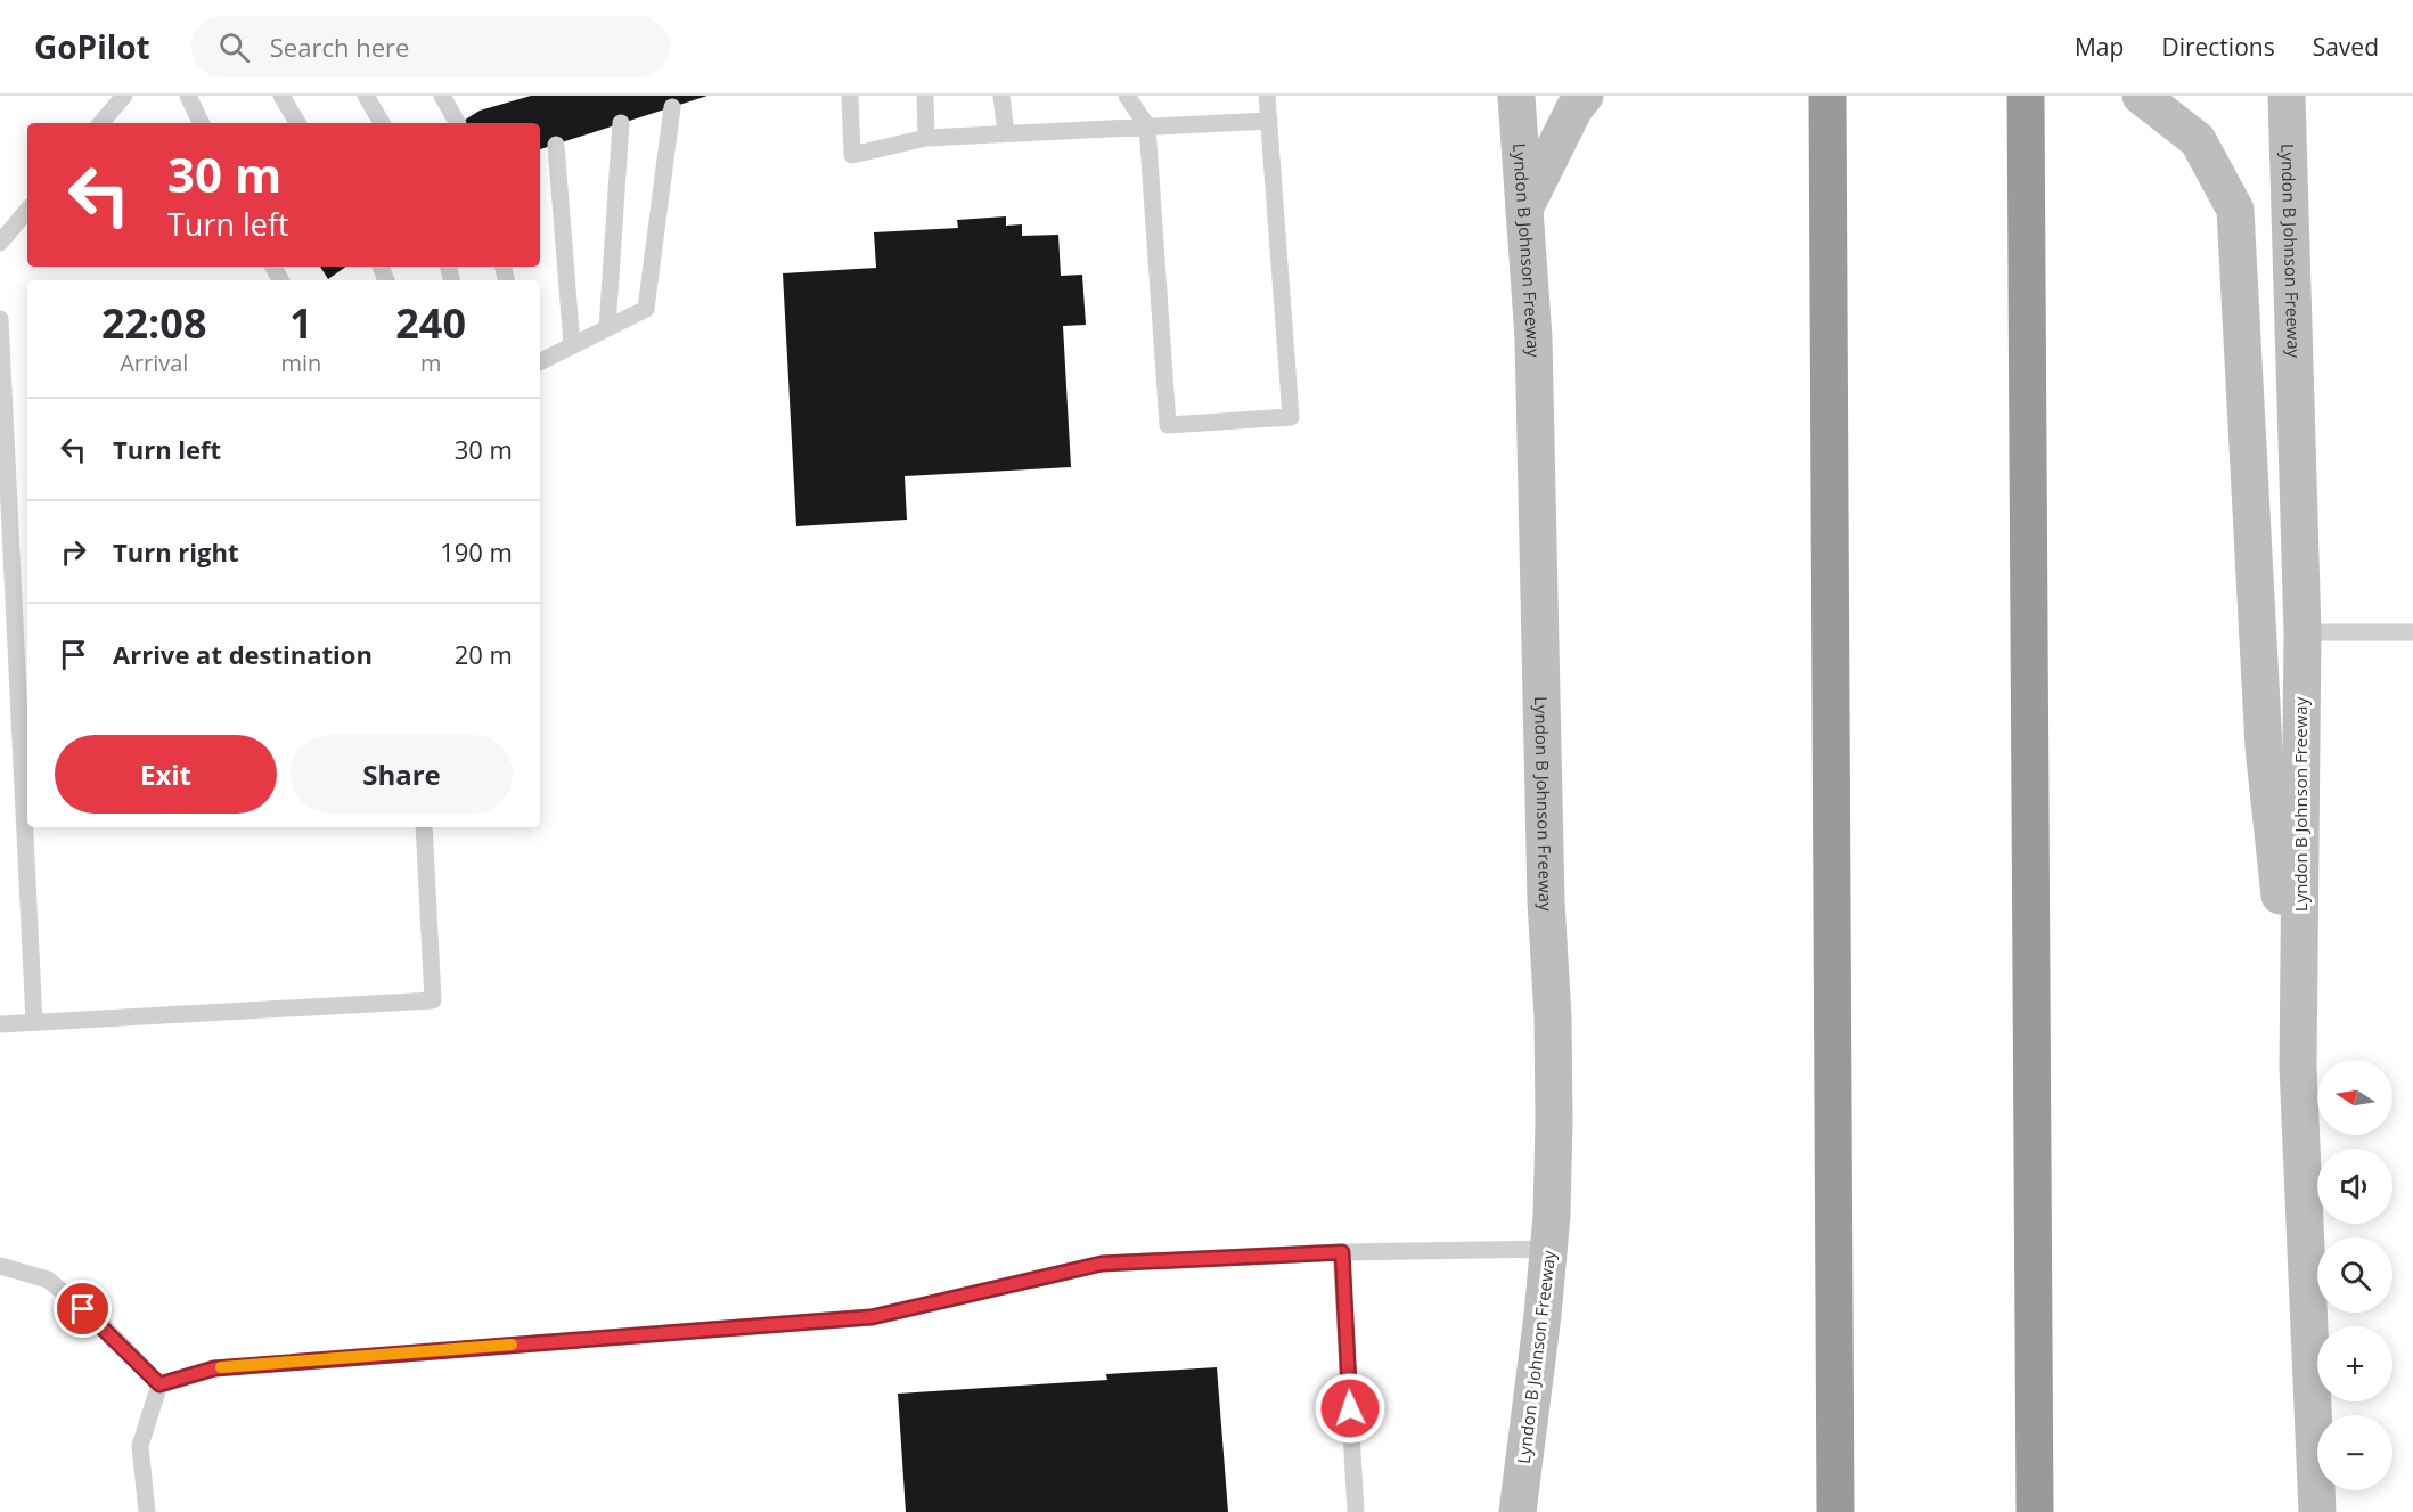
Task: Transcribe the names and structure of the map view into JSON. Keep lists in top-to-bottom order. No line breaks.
{"streets":{"main road":["Lyndon B Johnson Freeway"]},"north":"left","page":{"header":"GoPilot","search":"Search here","nav":["Map","Directions","Saved"],"turn":["30 m","Turn left"],"eta":["22:08","Arrival","1","min","240","m"],"list":[{"name":"Turn left","value":"30 m"},{"name":"Turn right","value":"190 m"},{"name":"Arrive at destination","value":"20 m"}],"buttons":["Exit","Share"],"map_buttons":["+","−"]}}
